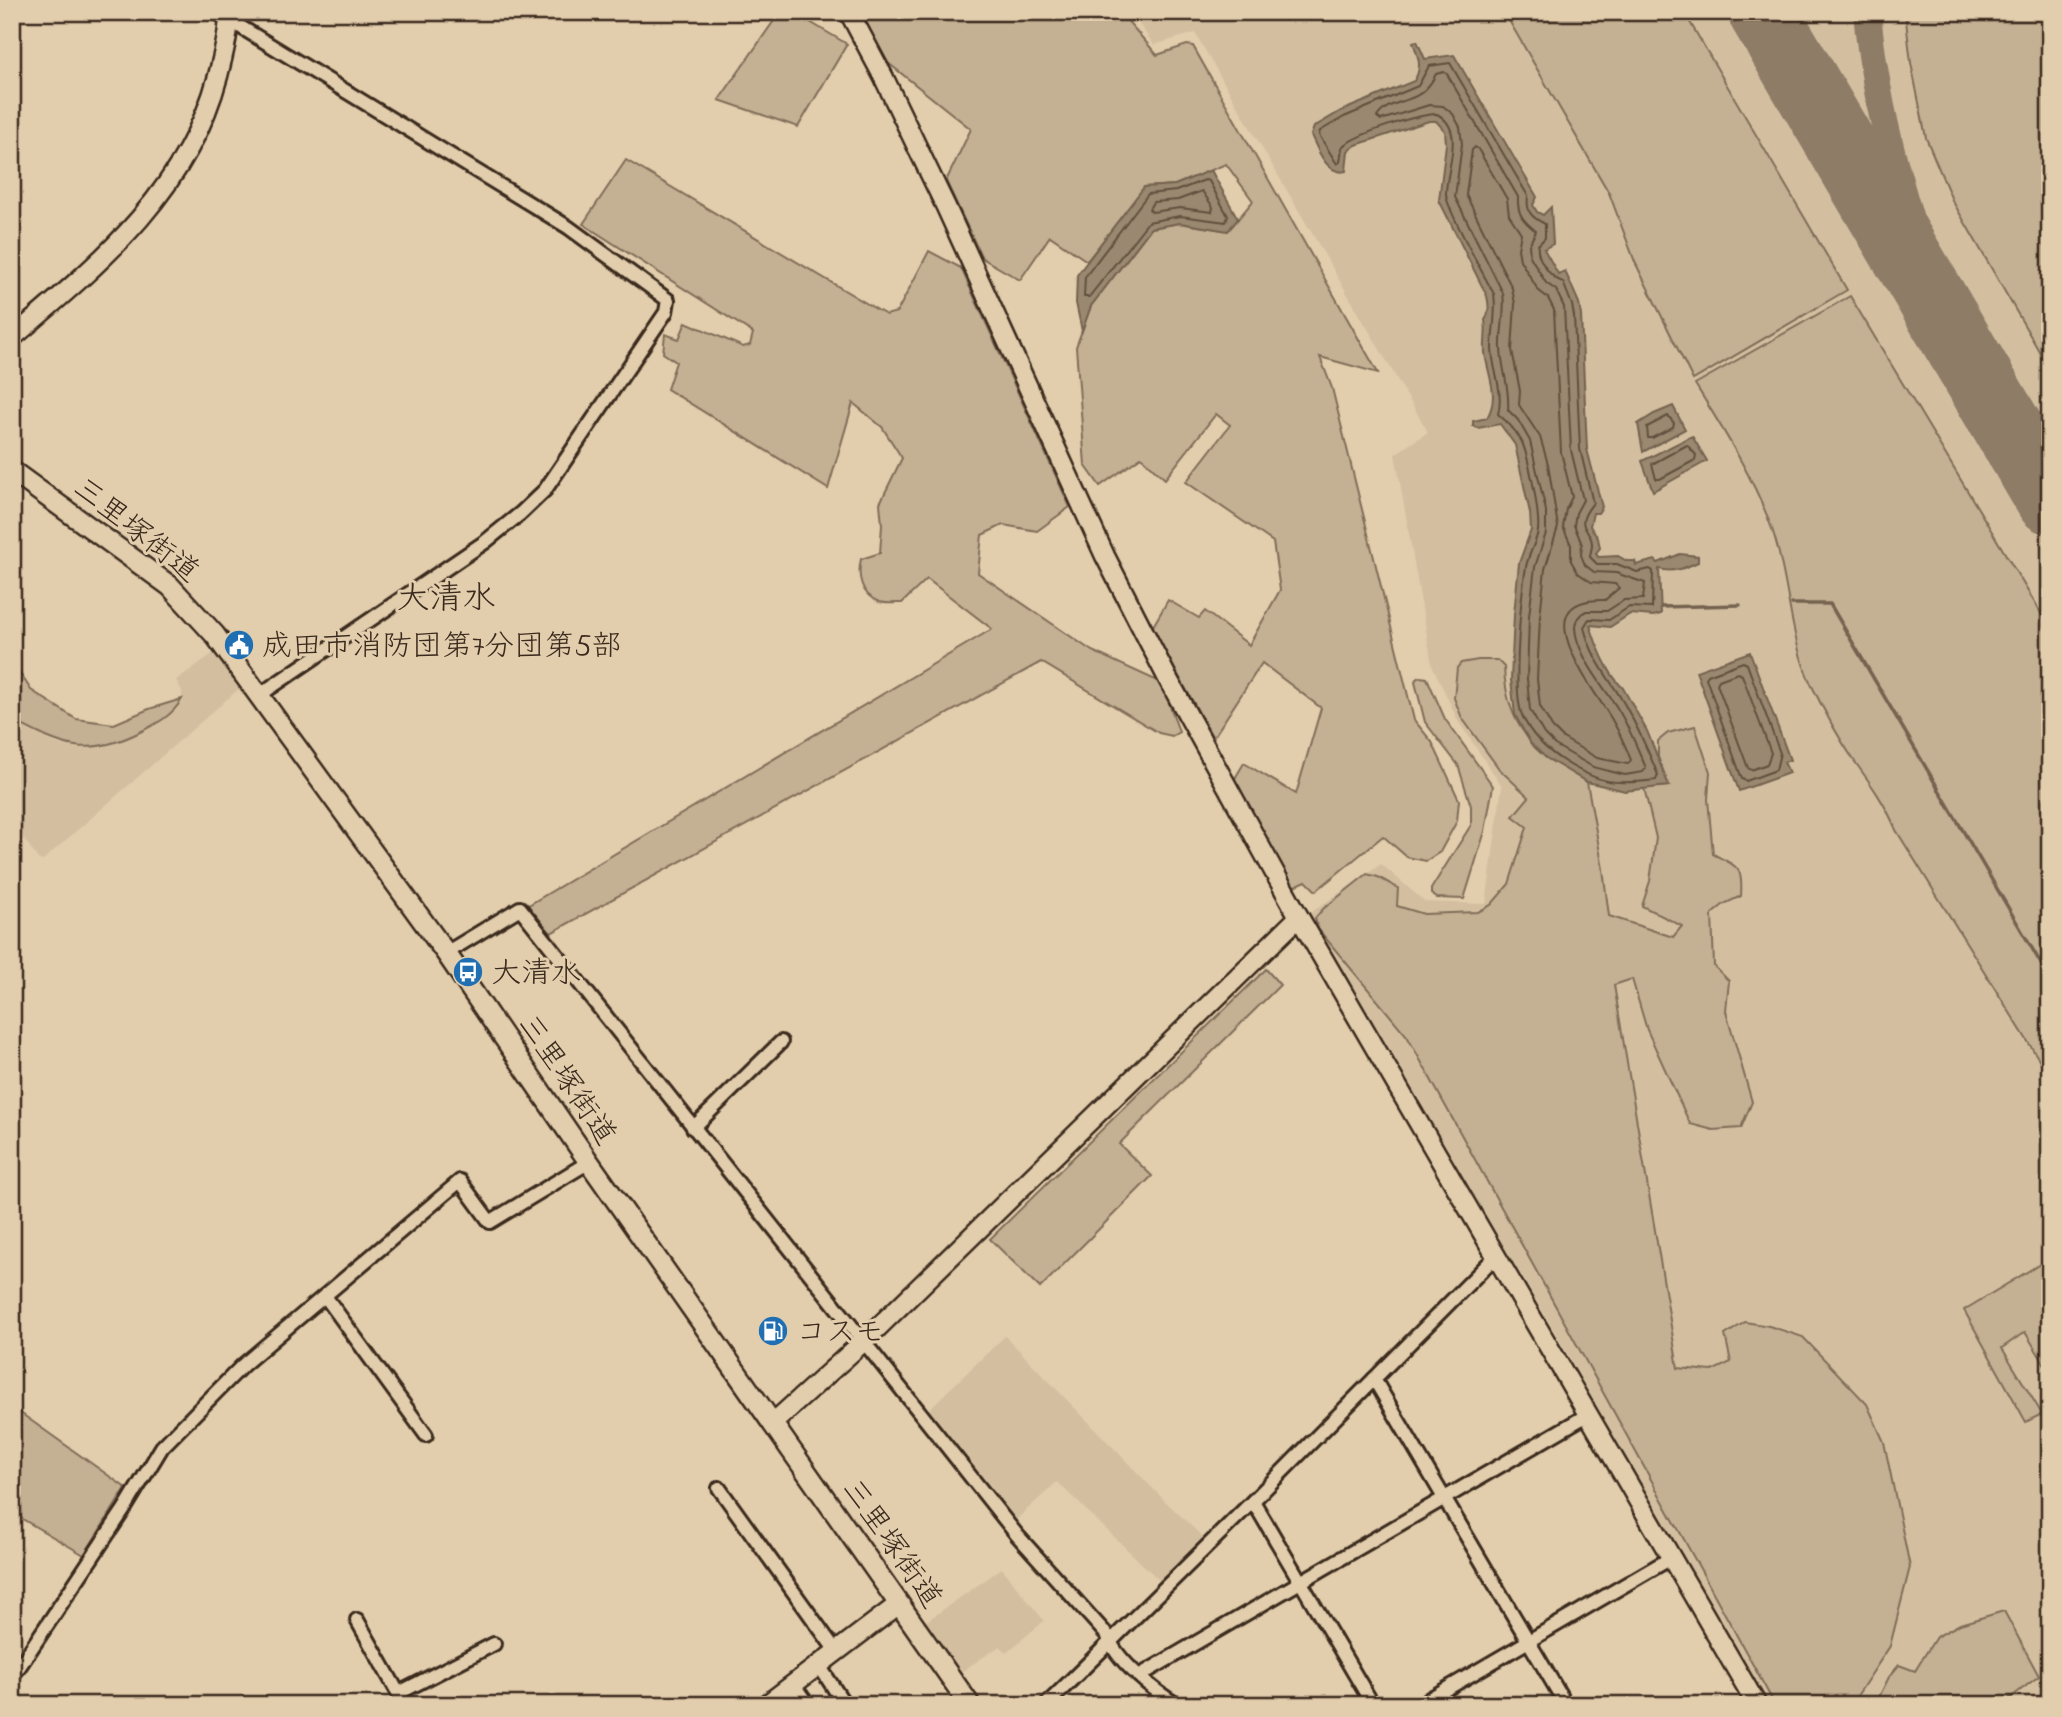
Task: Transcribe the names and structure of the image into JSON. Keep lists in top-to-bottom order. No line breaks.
{"streets":{"main road":["三里塚街道"]},"districts":["大清水"],"places":{"public building":["成田市消防団第7分団第5部"],"bus stop":["大清水"],"fuel station":["コスモ"]}}
